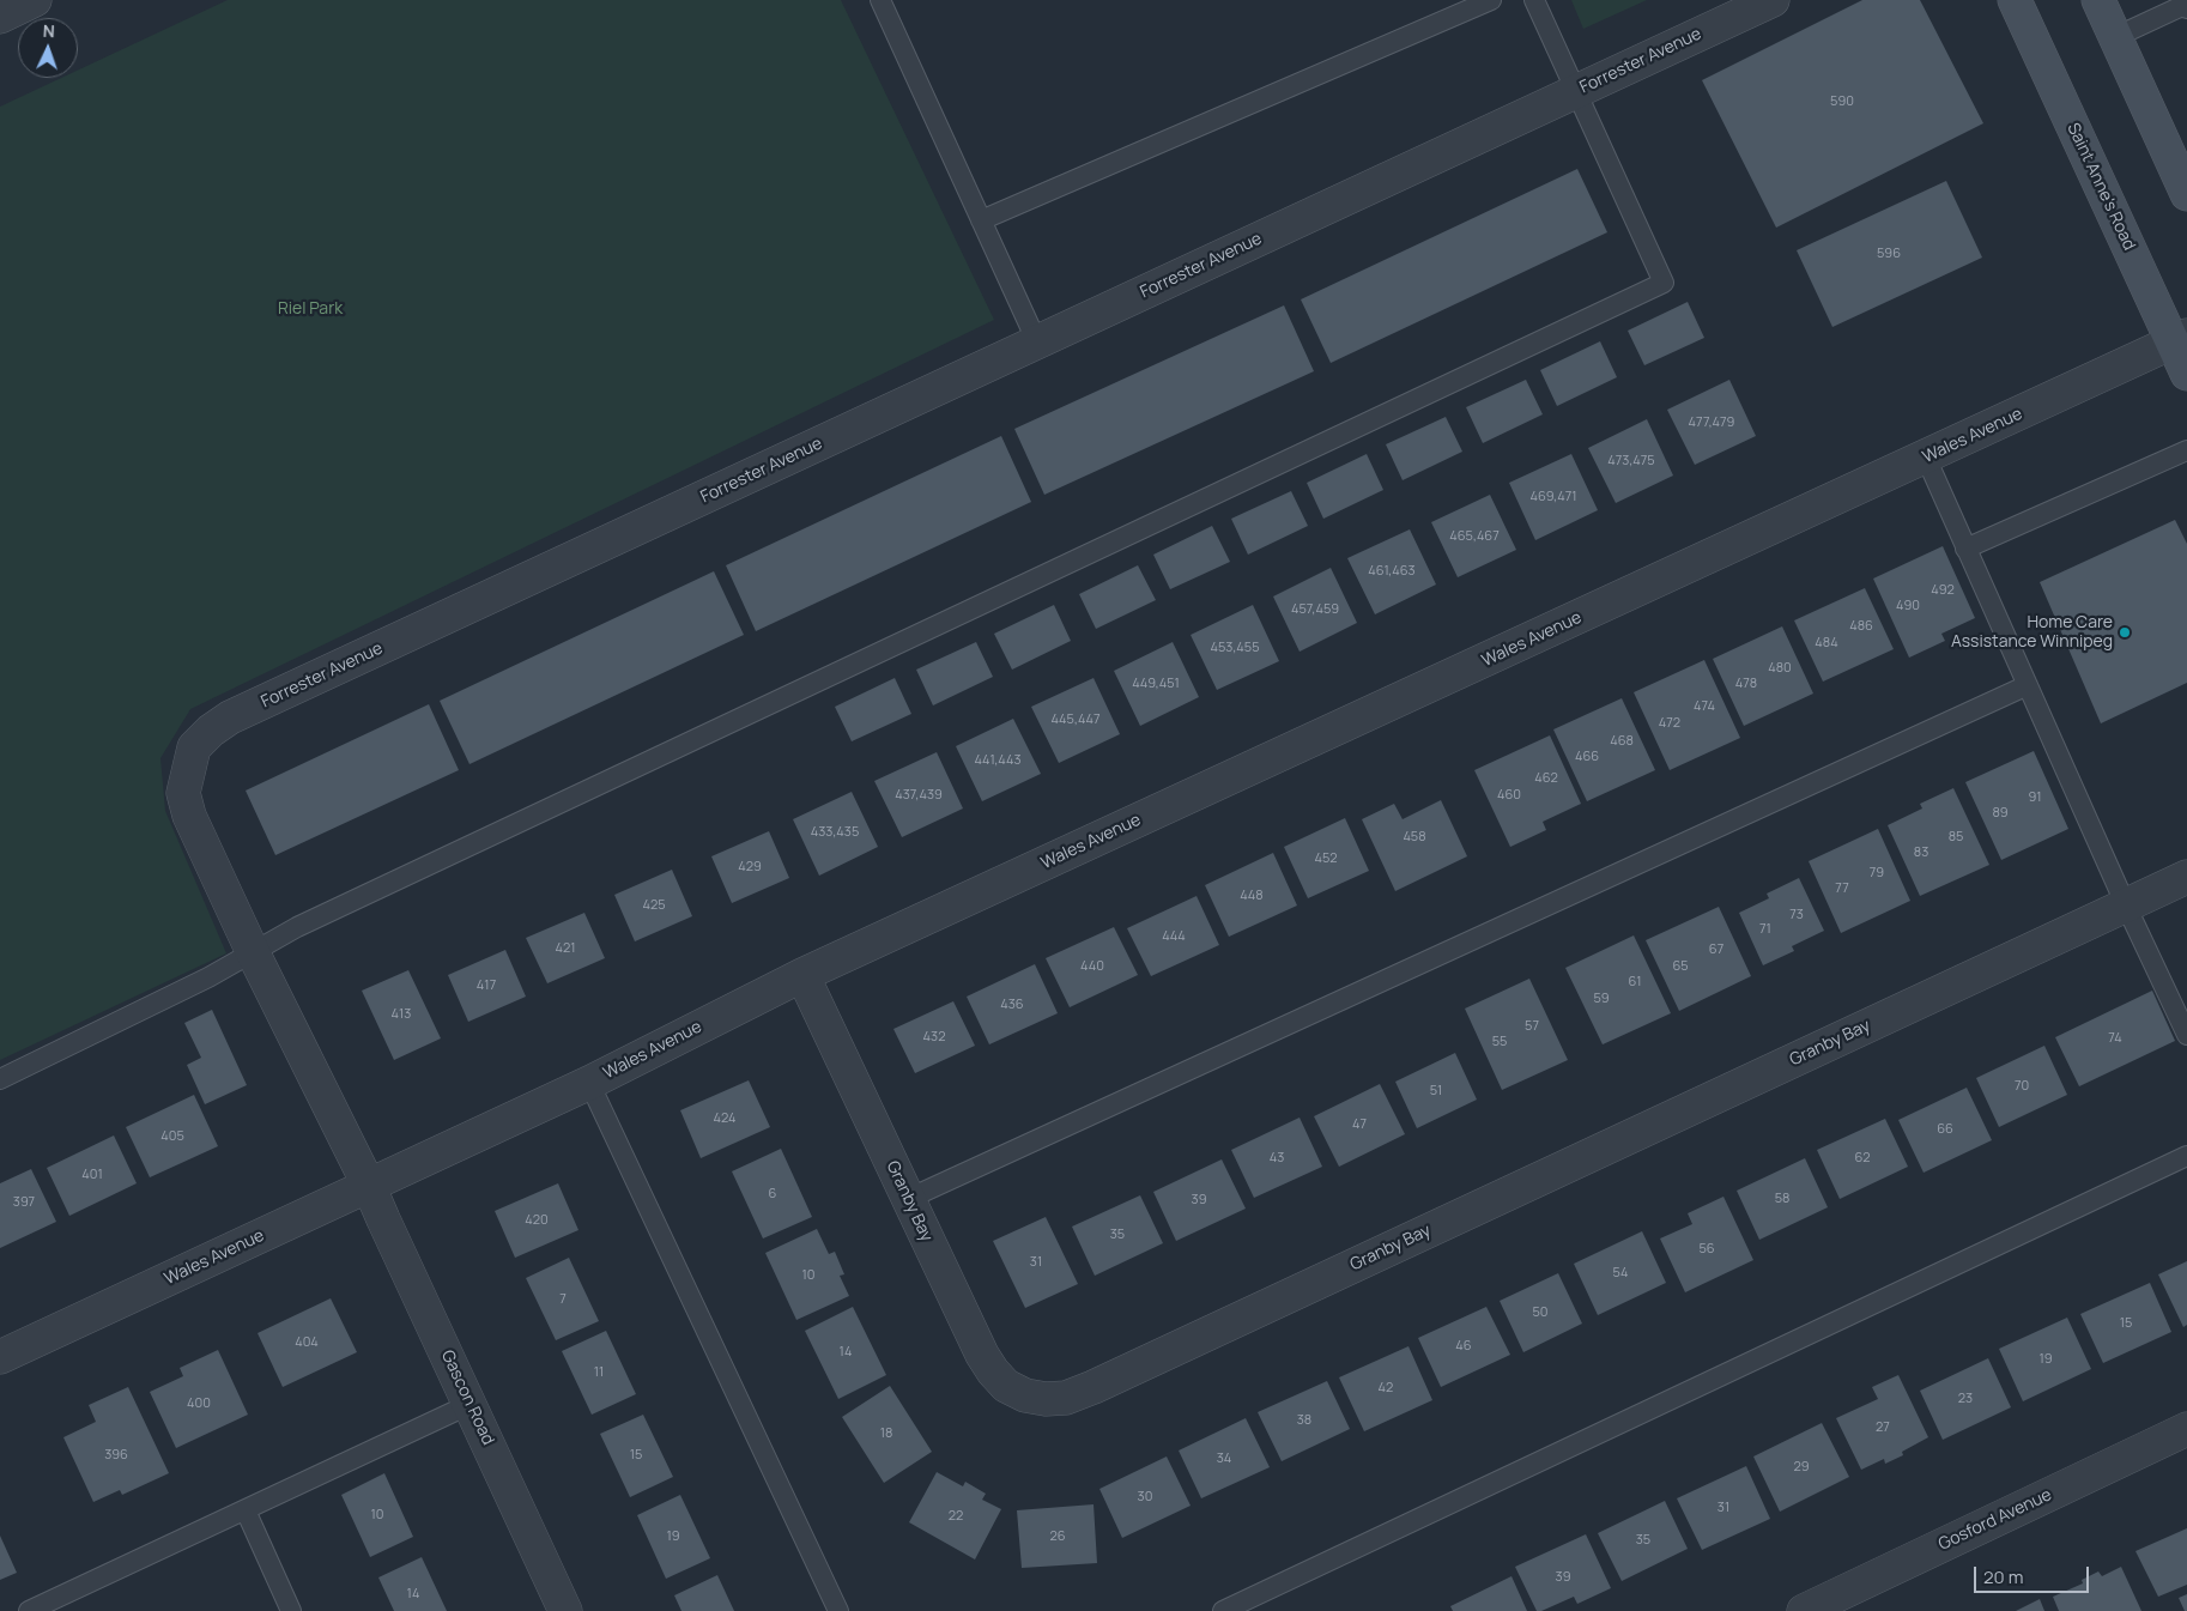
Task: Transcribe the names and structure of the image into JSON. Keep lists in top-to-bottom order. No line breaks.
{"streets":{"main road":["Saint Anne's Road"],"street":["Forrester Avenue","Wales Avenue","Granby Bay","Gascon Road","Gosford Avenue"]},"crossings":[["Forrester Avenue","Wales Avenue"],["Forrester Avenue","Gascon Road"],["Saint Anne's Road","Wales Avenue"],["Wales Avenue","Granby Bay"],["Wales Avenue","Gascon Road"]],"parks":["Riel Park"],"places":["Home Care Assistance Winnipeg"],"house_numbers":["590","596","477,479","473,475","469,471","465,467","461,463","492","490","457,459","486","484","453,455","480","449,451","478","474","445,447","472","468","466","441,443","462","437,439","460","91","89","433,435","458","85","83","452","429","79","77","448","425","73","71","444","421","67","440","65","61","417","59","436","413","57","432","74","55","70","51","424","47","66","405","43","62","401","6","58","39","397","420","35","56","31","54","10","7","50","15","404","46","14","19","11","42","23","400","38","27","18","396","15","34","29","30","31","10","22","19","26","35","39","14"],"scale_bar":"20 m","north":"top"}
